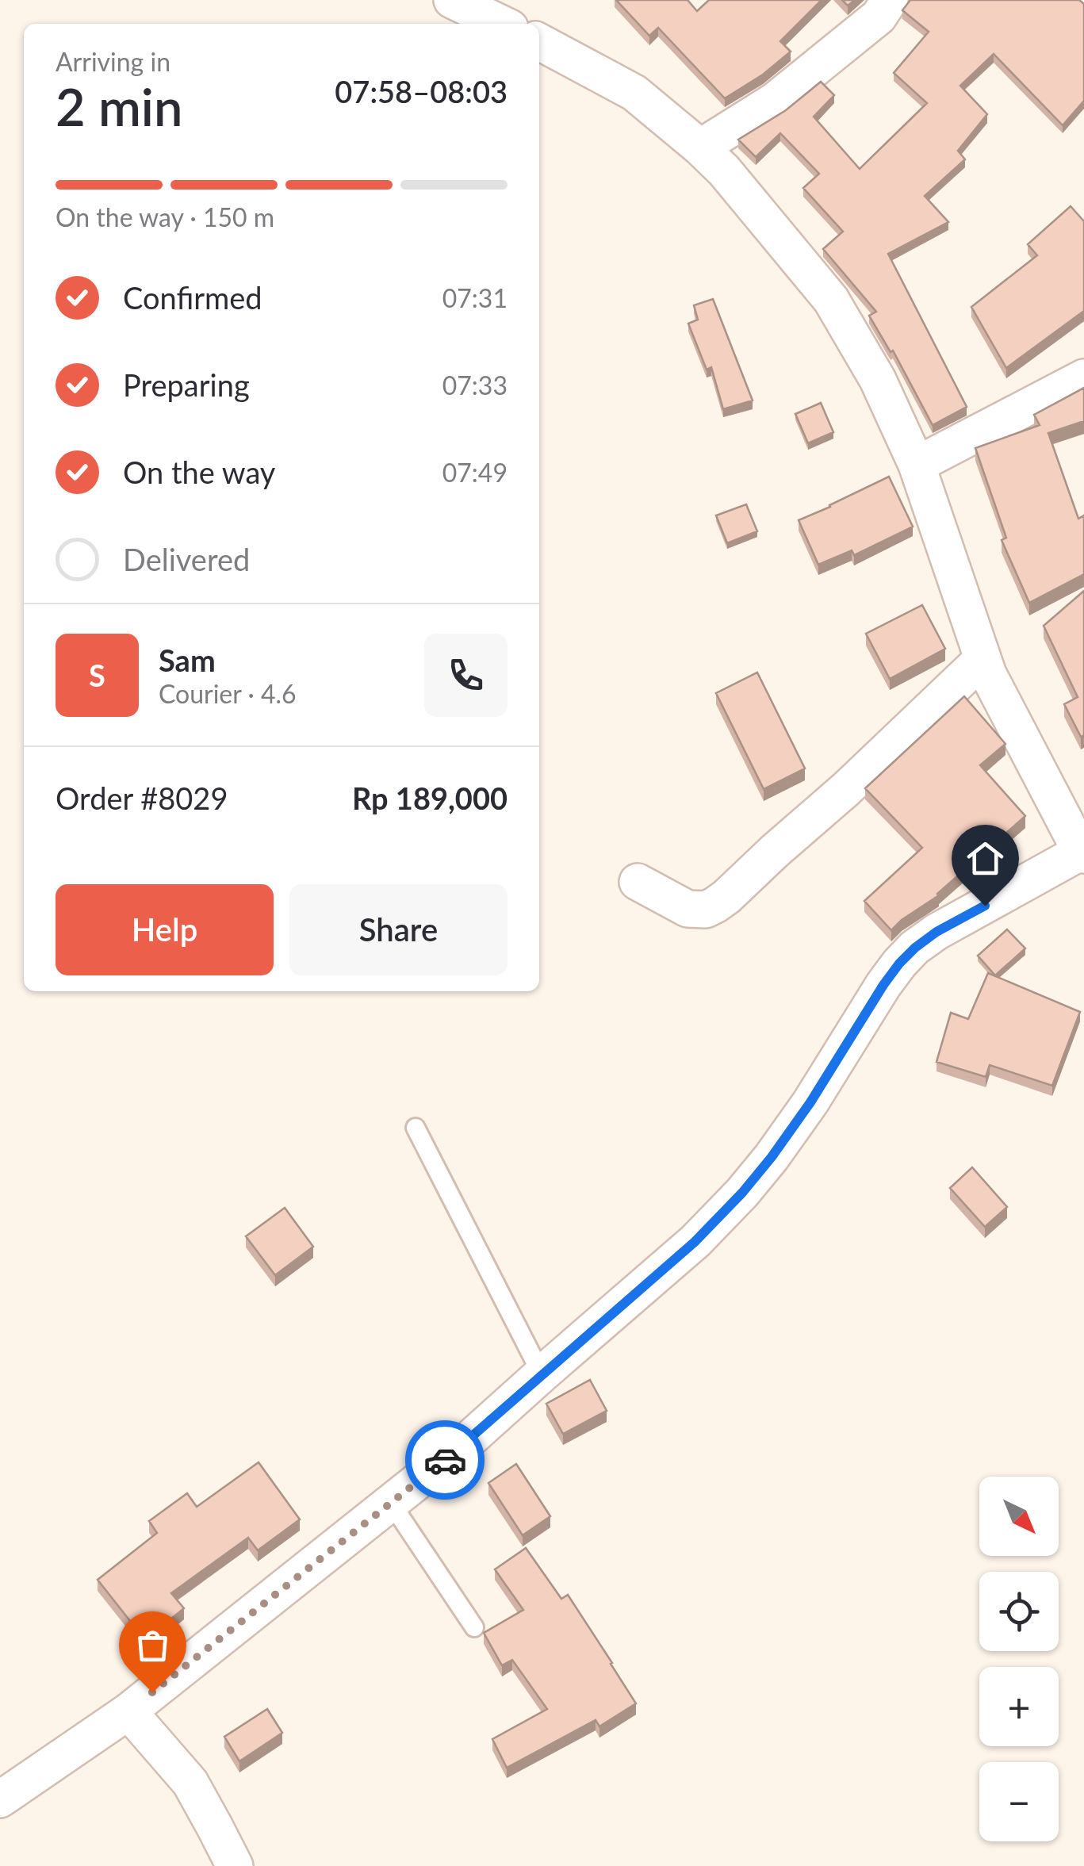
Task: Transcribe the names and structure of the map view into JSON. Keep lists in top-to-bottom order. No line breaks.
{"north":"bottom right","page":{"heading":["2 min","Arriving in","07:58–08:03"],"panel":["Sam","Courier · 4.6","Order #8029","Rp 189,000"],"bar":"On the way · 150 m","list":[["Confirmed","07:31"],["Preparing","07:33"],["On the way","07:49"],"Delivered"],"round":"S","buttons":["Help","Share"],"map_buttons":["+","−"]}}
